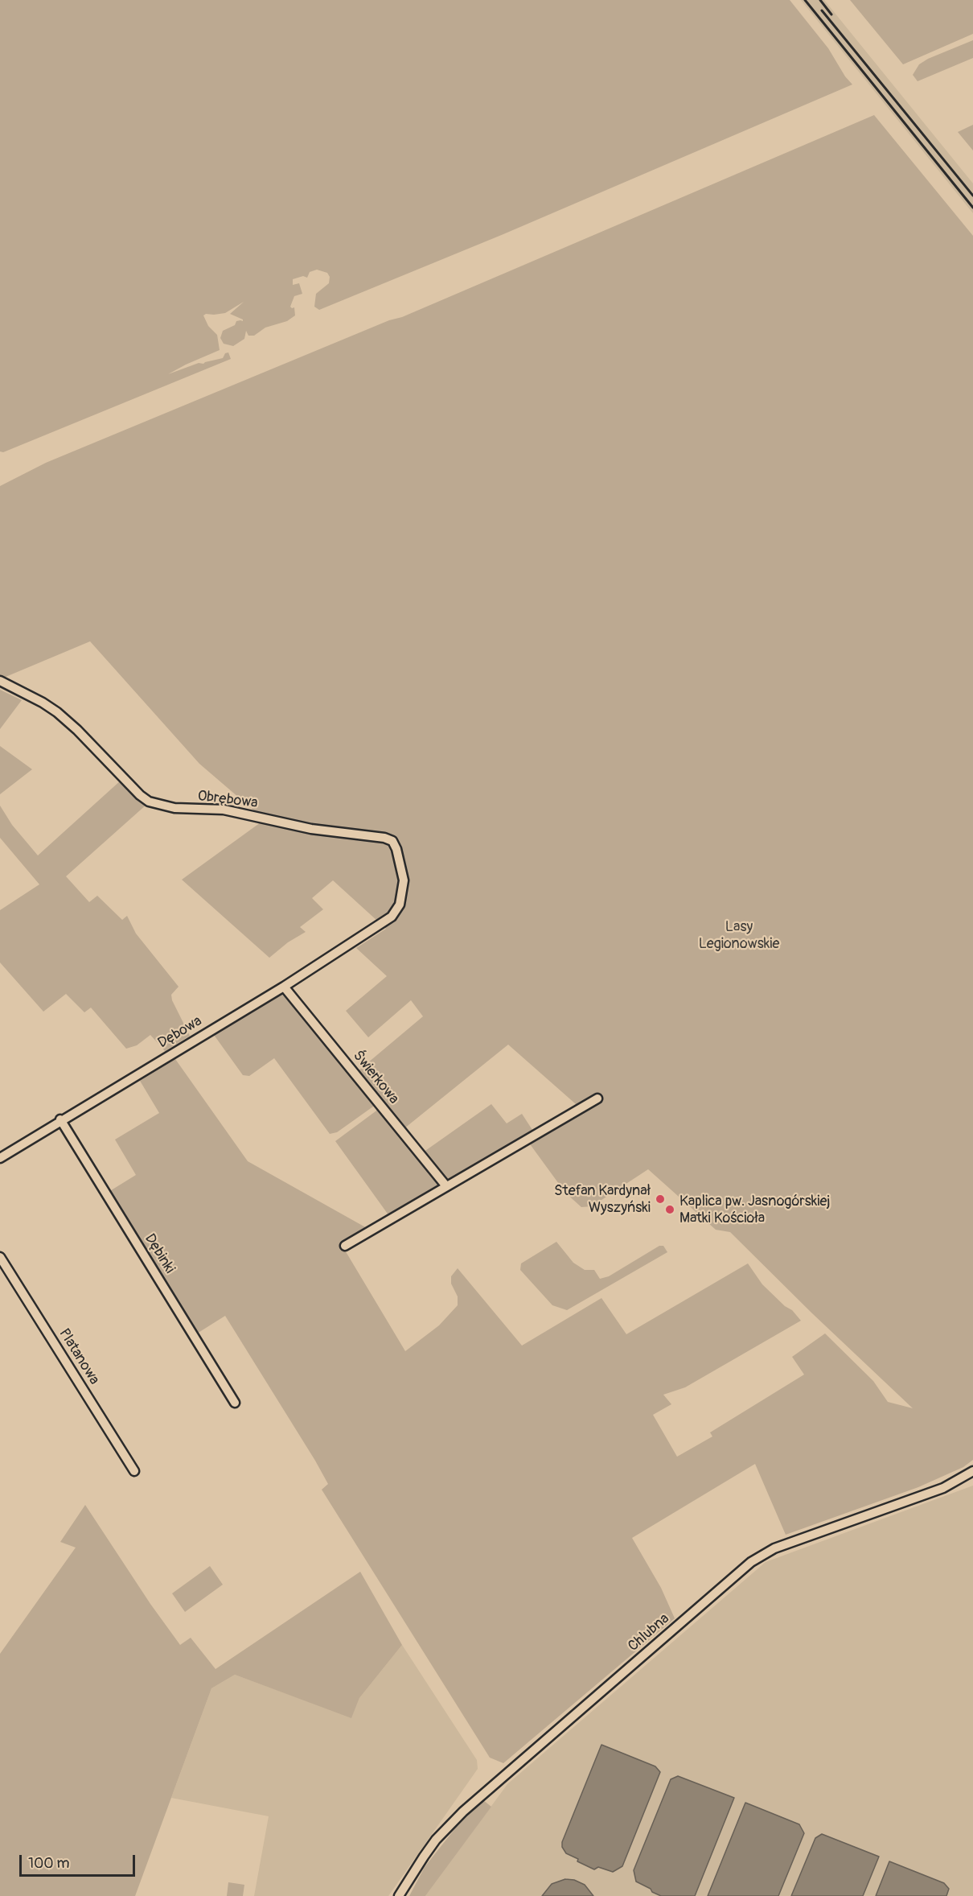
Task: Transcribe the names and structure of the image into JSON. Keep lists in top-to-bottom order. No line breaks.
{"streets":{"street":["Obrębowa","Dębowa","Świerkowa","Dębinki","Platanowa","Chlubna"]},"crossings":[["Obrębowa","Dębowa"],["Dębowa","Świerkowa"],["Dębowa","Dębinki"]],"parks":["Lasy Legionowskie"],"places":["Stefan Kardynał Wyszyński","Kaplica pw. Jasnogórskiej Matki Kościoła"],"scale_bar":"100 m"}
